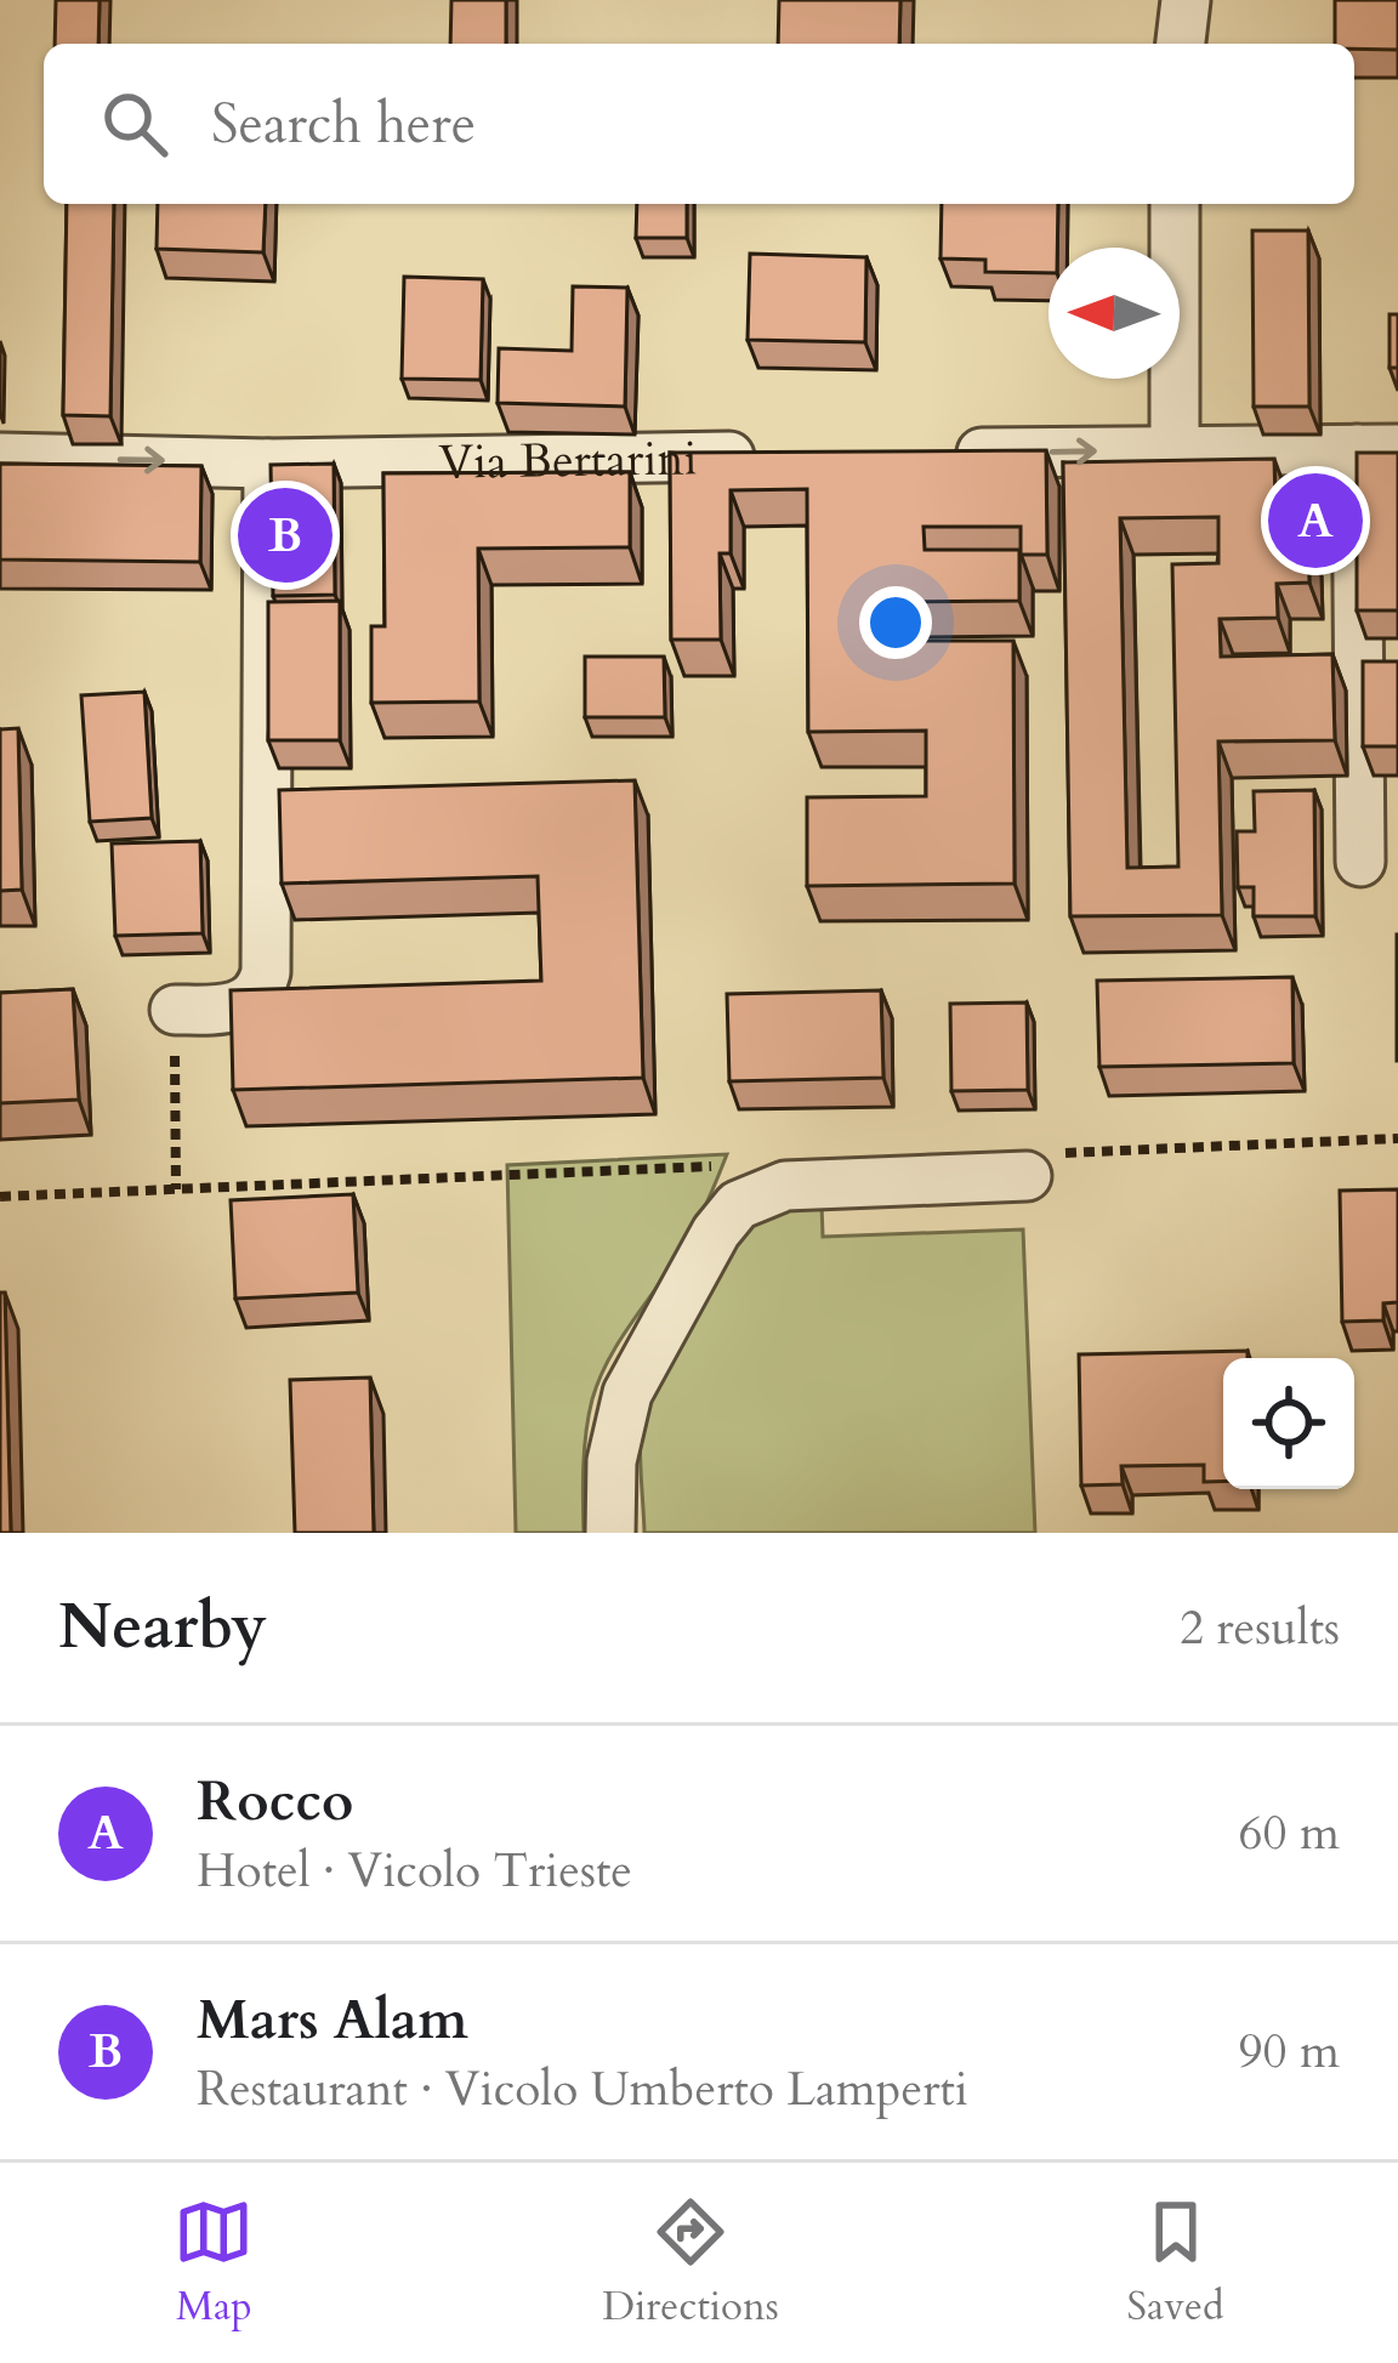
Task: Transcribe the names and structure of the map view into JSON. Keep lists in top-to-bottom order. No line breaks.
{"streets":{"street":["Via Bertarini"]},"north":"left","page":{"search":"Search here","pins":["A","B"],"heading":["Nearby","2 results"],"list":[{"mark":"A","name":"Rocco","note":"Hotel · Vicolo Trieste","value":"60 m"},{"mark":"B","name":"Mars Alam","note":"Restaurant · Vicolo Umberto Lamperti","value":"90 m"}],"nav":["Map","Directions","Saved"]}}
